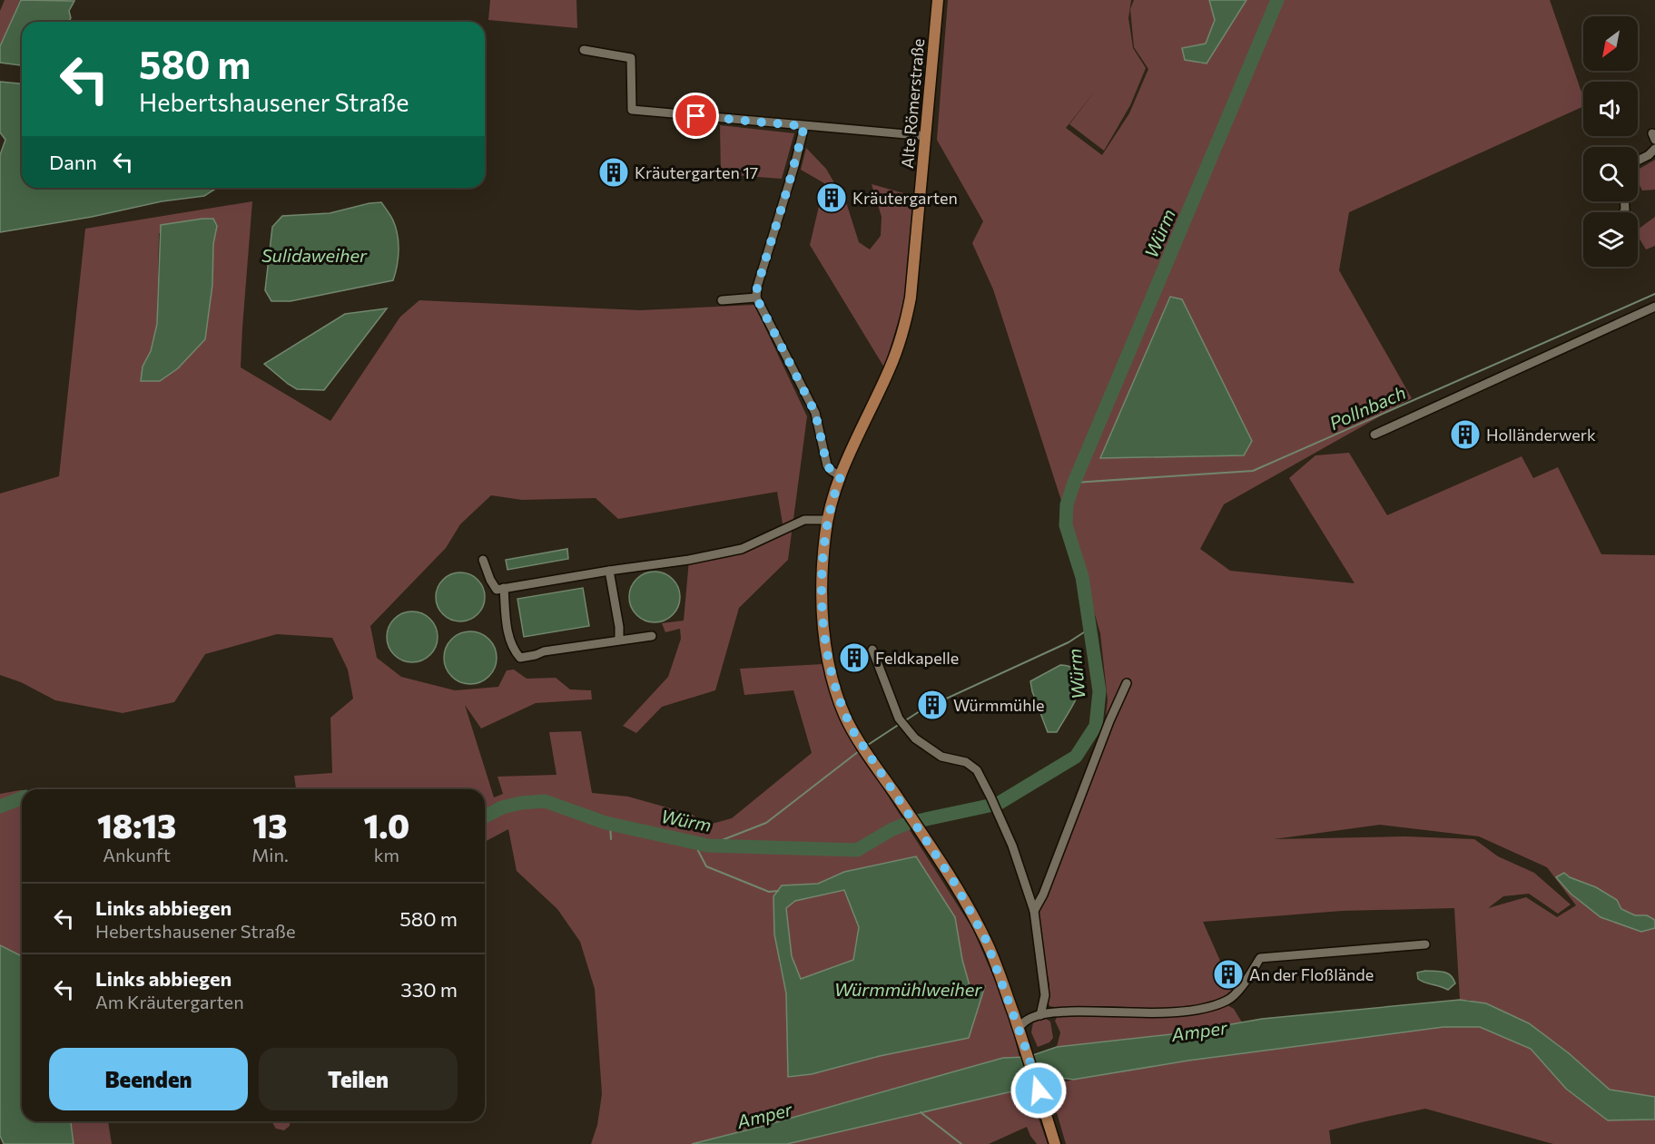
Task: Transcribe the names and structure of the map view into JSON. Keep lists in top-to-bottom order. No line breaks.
{"streets":{"main road":["Alte Römerstraße"]},"water":["Würm","Sulidaweiher","Pollnbach","Würmmühlweiher","Amper"],"places":{"building":["Kräutergarten 17","Kräutergarten","Holländerwerk","Feldkapelle","Würmmühle","An der Floßlände"]},"north":"bottom left","page":{"turn":["580 m","Hebertshausener Straße"],"then":"Dann","eta":["18:13","Ankunft","13","Min.","1.0","km"],"list":[{"name":"Links abbiegen","note":"Hebertshausener Straße","value":"580 m"},{"name":"Links abbiegen","note":"Am Kräutergarten","value":"330 m"}],"buttons":["Beenden","Teilen"]}}
